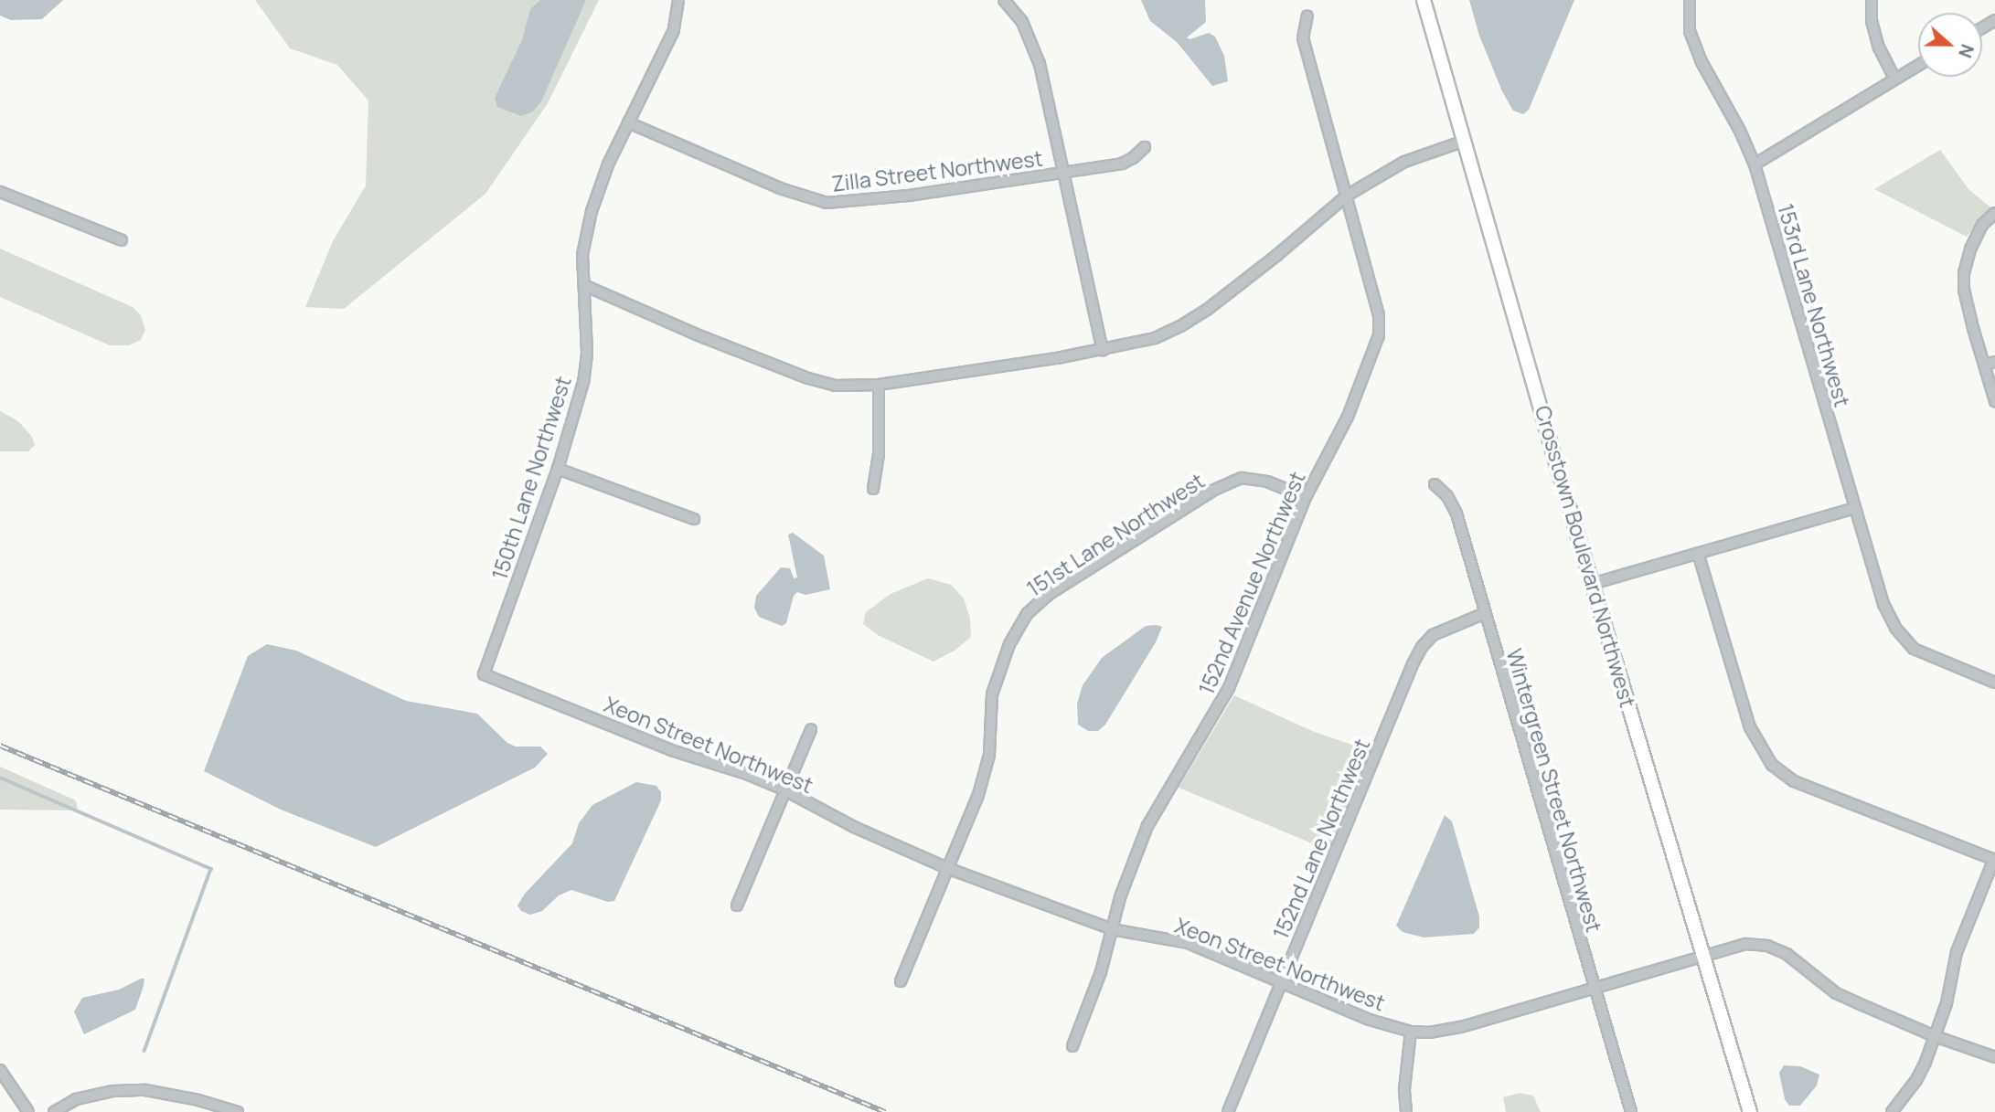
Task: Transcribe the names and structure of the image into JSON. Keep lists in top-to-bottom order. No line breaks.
{"streets":{"street":["Zilla Street Northwest","153rd Lane Northwest","150th Lane Northwest","151st Lane Northwest","Crosstown Boulevard Northwest","152nd Avenue Northwest","Xeon Street Northwest","Wintergreen Street Northwest","152nd Lane Northwest"]},"crossings":[["Zilla Street Northwest","150th Lane Northwest"],["150th Lane Northwest","Xeon Street Northwest"],["151st Lane Northwest","152nd Avenue Northwest"],["151st Lane Northwest","Xeon Street Northwest"],["Crosstown Boulevard Northwest","Xeon Street Northwest"],["152nd Avenue Northwest","Xeon Street Northwest"],["Xeon Street Northwest","Wintergreen Street Northwest"],["Xeon Street Northwest","152nd Lane Northwest"],["Wintergreen Street Northwest","152nd Lane Northwest"]],"north":"right"}
